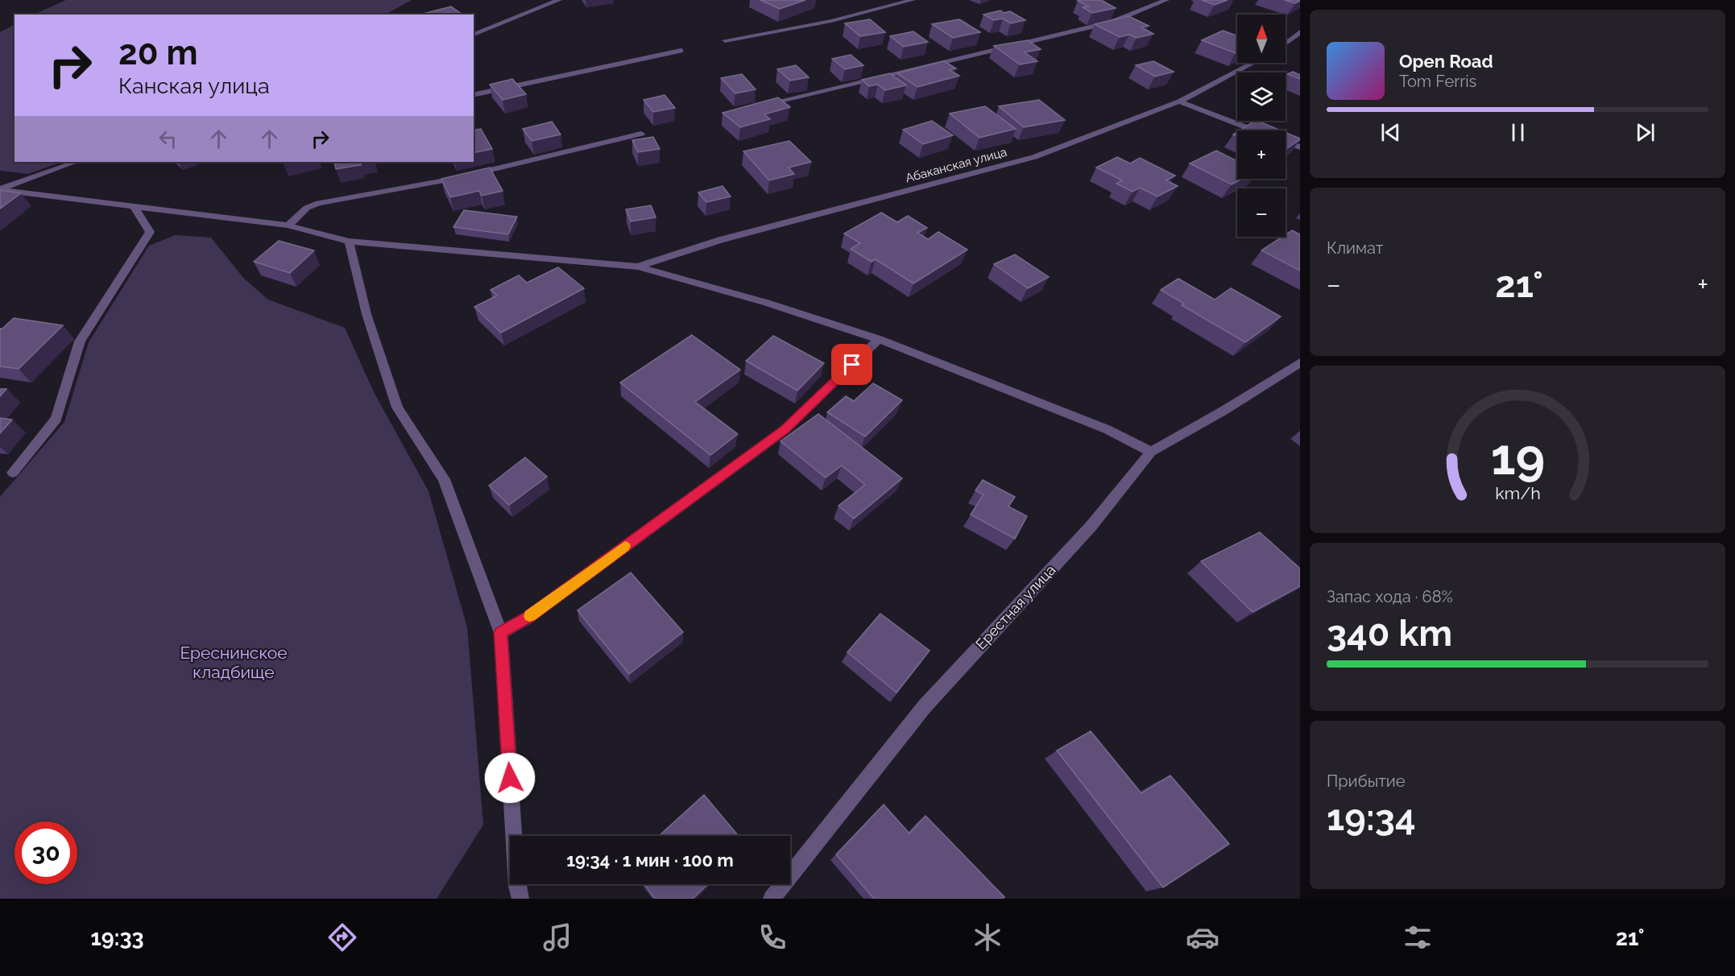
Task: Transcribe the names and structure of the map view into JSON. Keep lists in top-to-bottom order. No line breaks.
{"streets":{"street":["Абаканская улица","Ерестная улица"]},"parks":["Ереснинское кладбище"],"north":"top","page":{"map_buttons":["+","−"],"turn":["20 m","Канская улица"],"song":["Open Road","Tom Ferris"],"tile":["Климат",["Запас хода · 68%","340 km"],["Прибытие","19:34"]],"heat":["−","21°","+"],"limit":"30","trip":"19:34 · 1 мин · 100 m","tabs":["19:33","21°"],"gauge":["19","km/h"]}}
